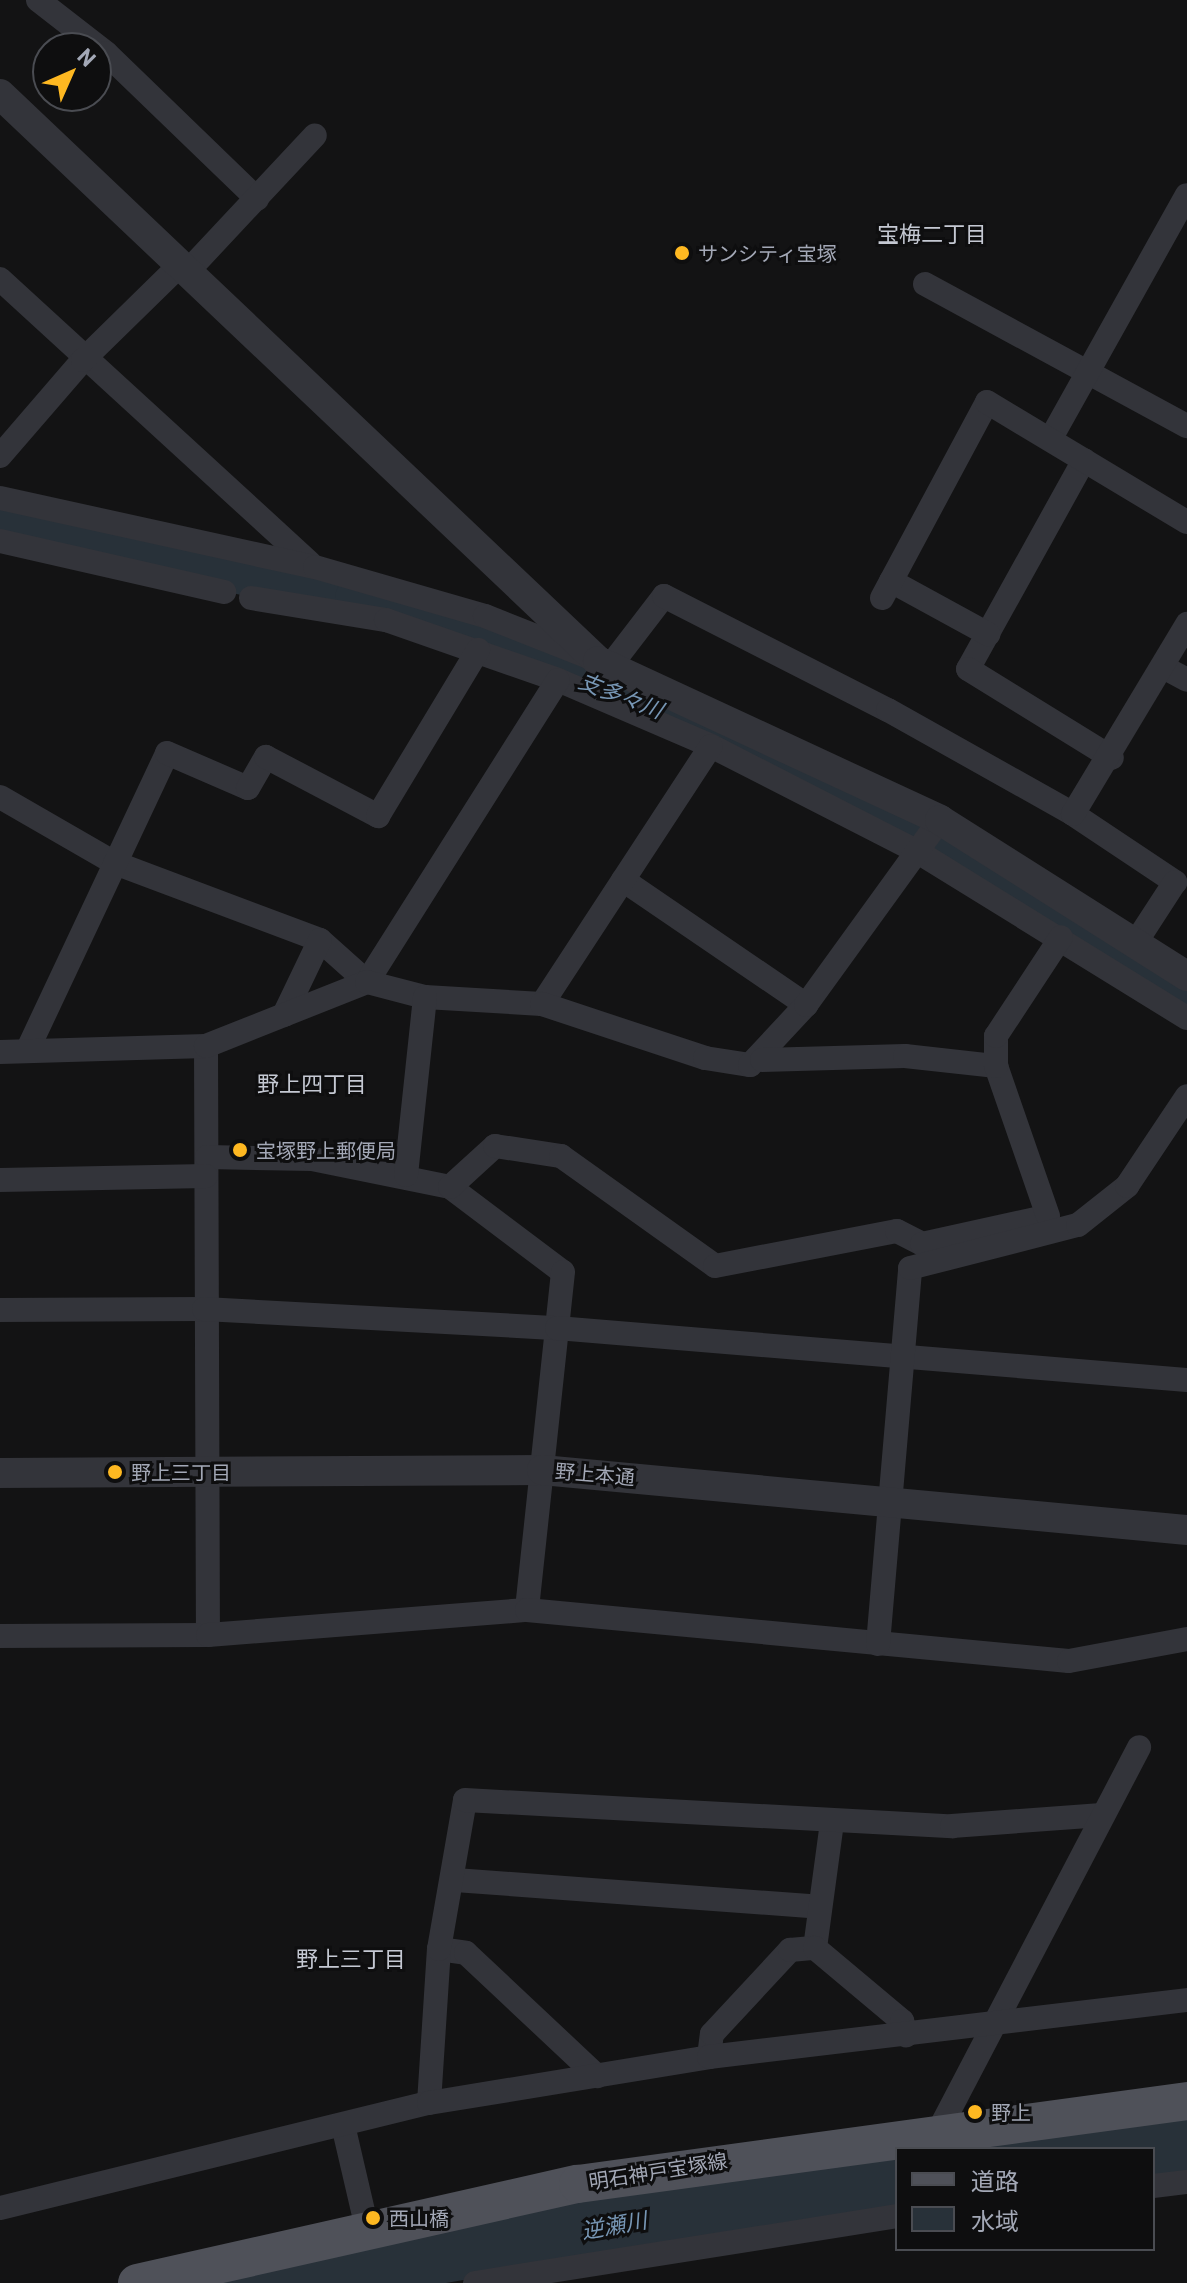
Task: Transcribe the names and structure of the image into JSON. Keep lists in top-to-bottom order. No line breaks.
{"streets":{"main road":["明石神戸宝塚線"],"street":["野上本通"]},"districts":["宝梅二丁目","野上四丁目","野上三丁目"],"water":["支多々川","逆瀬川"],"places":["サンシティ宝塚","宝塚野上郵便局","野上三丁目","野上","西山橋"],"legend":["道路","水域"],"north":"top right"}
